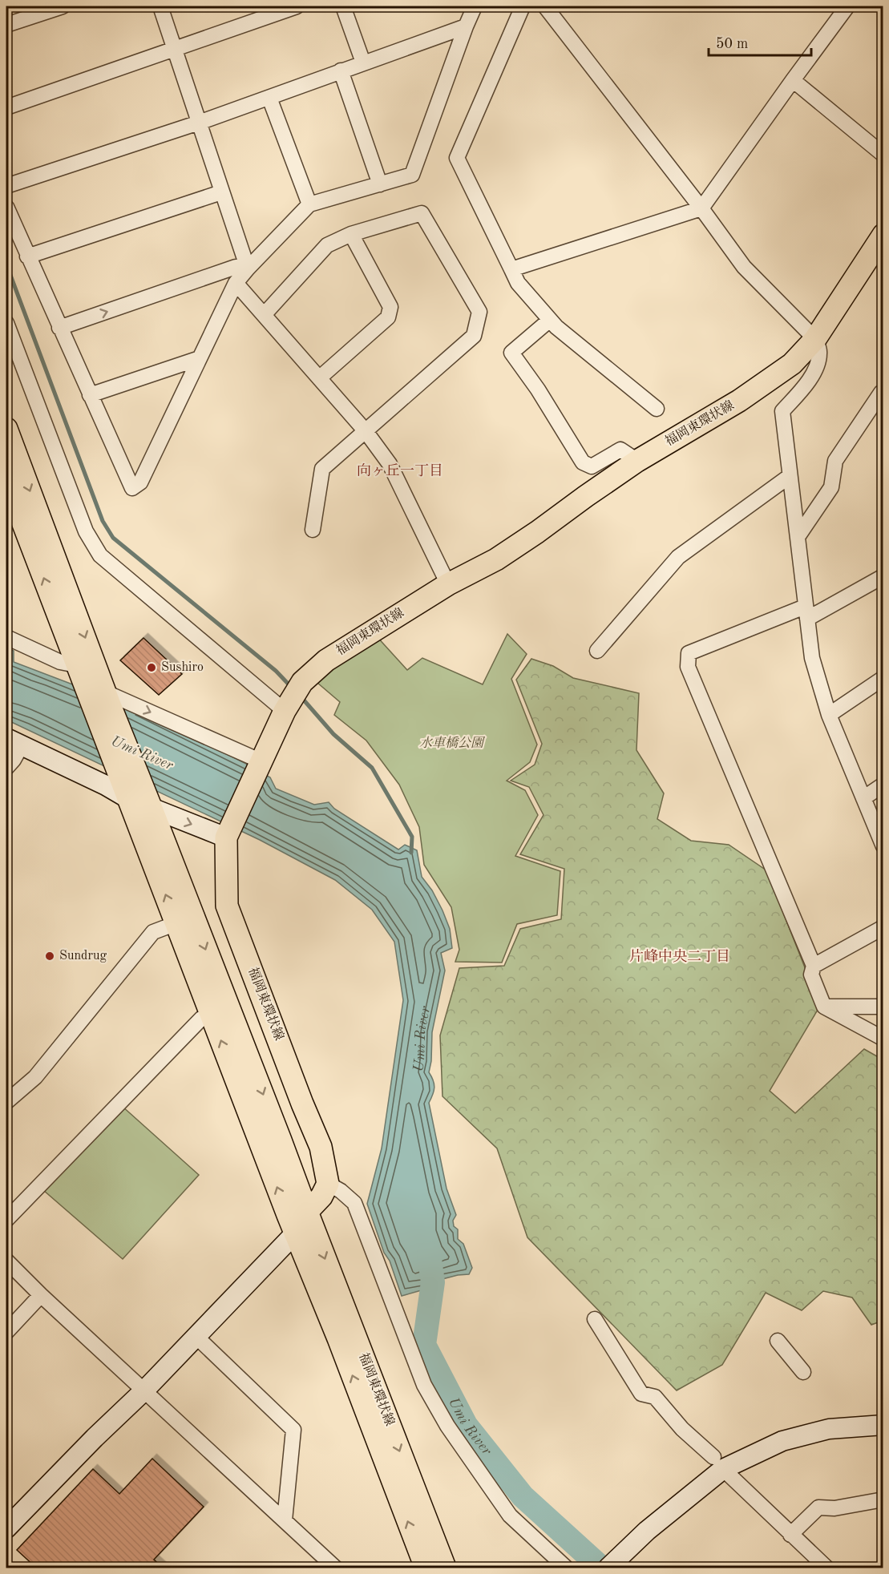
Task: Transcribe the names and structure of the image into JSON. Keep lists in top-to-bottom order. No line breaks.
{"streets":{"main road":["福岡東環状線"]},"districts":["向ヶ丘一丁目","片峰中央二丁目"],"water":["Umi River"],"parks":["水車橋公園"],"places":["Sushiro","Sundrug"],"scale_bar":"50 m"}
